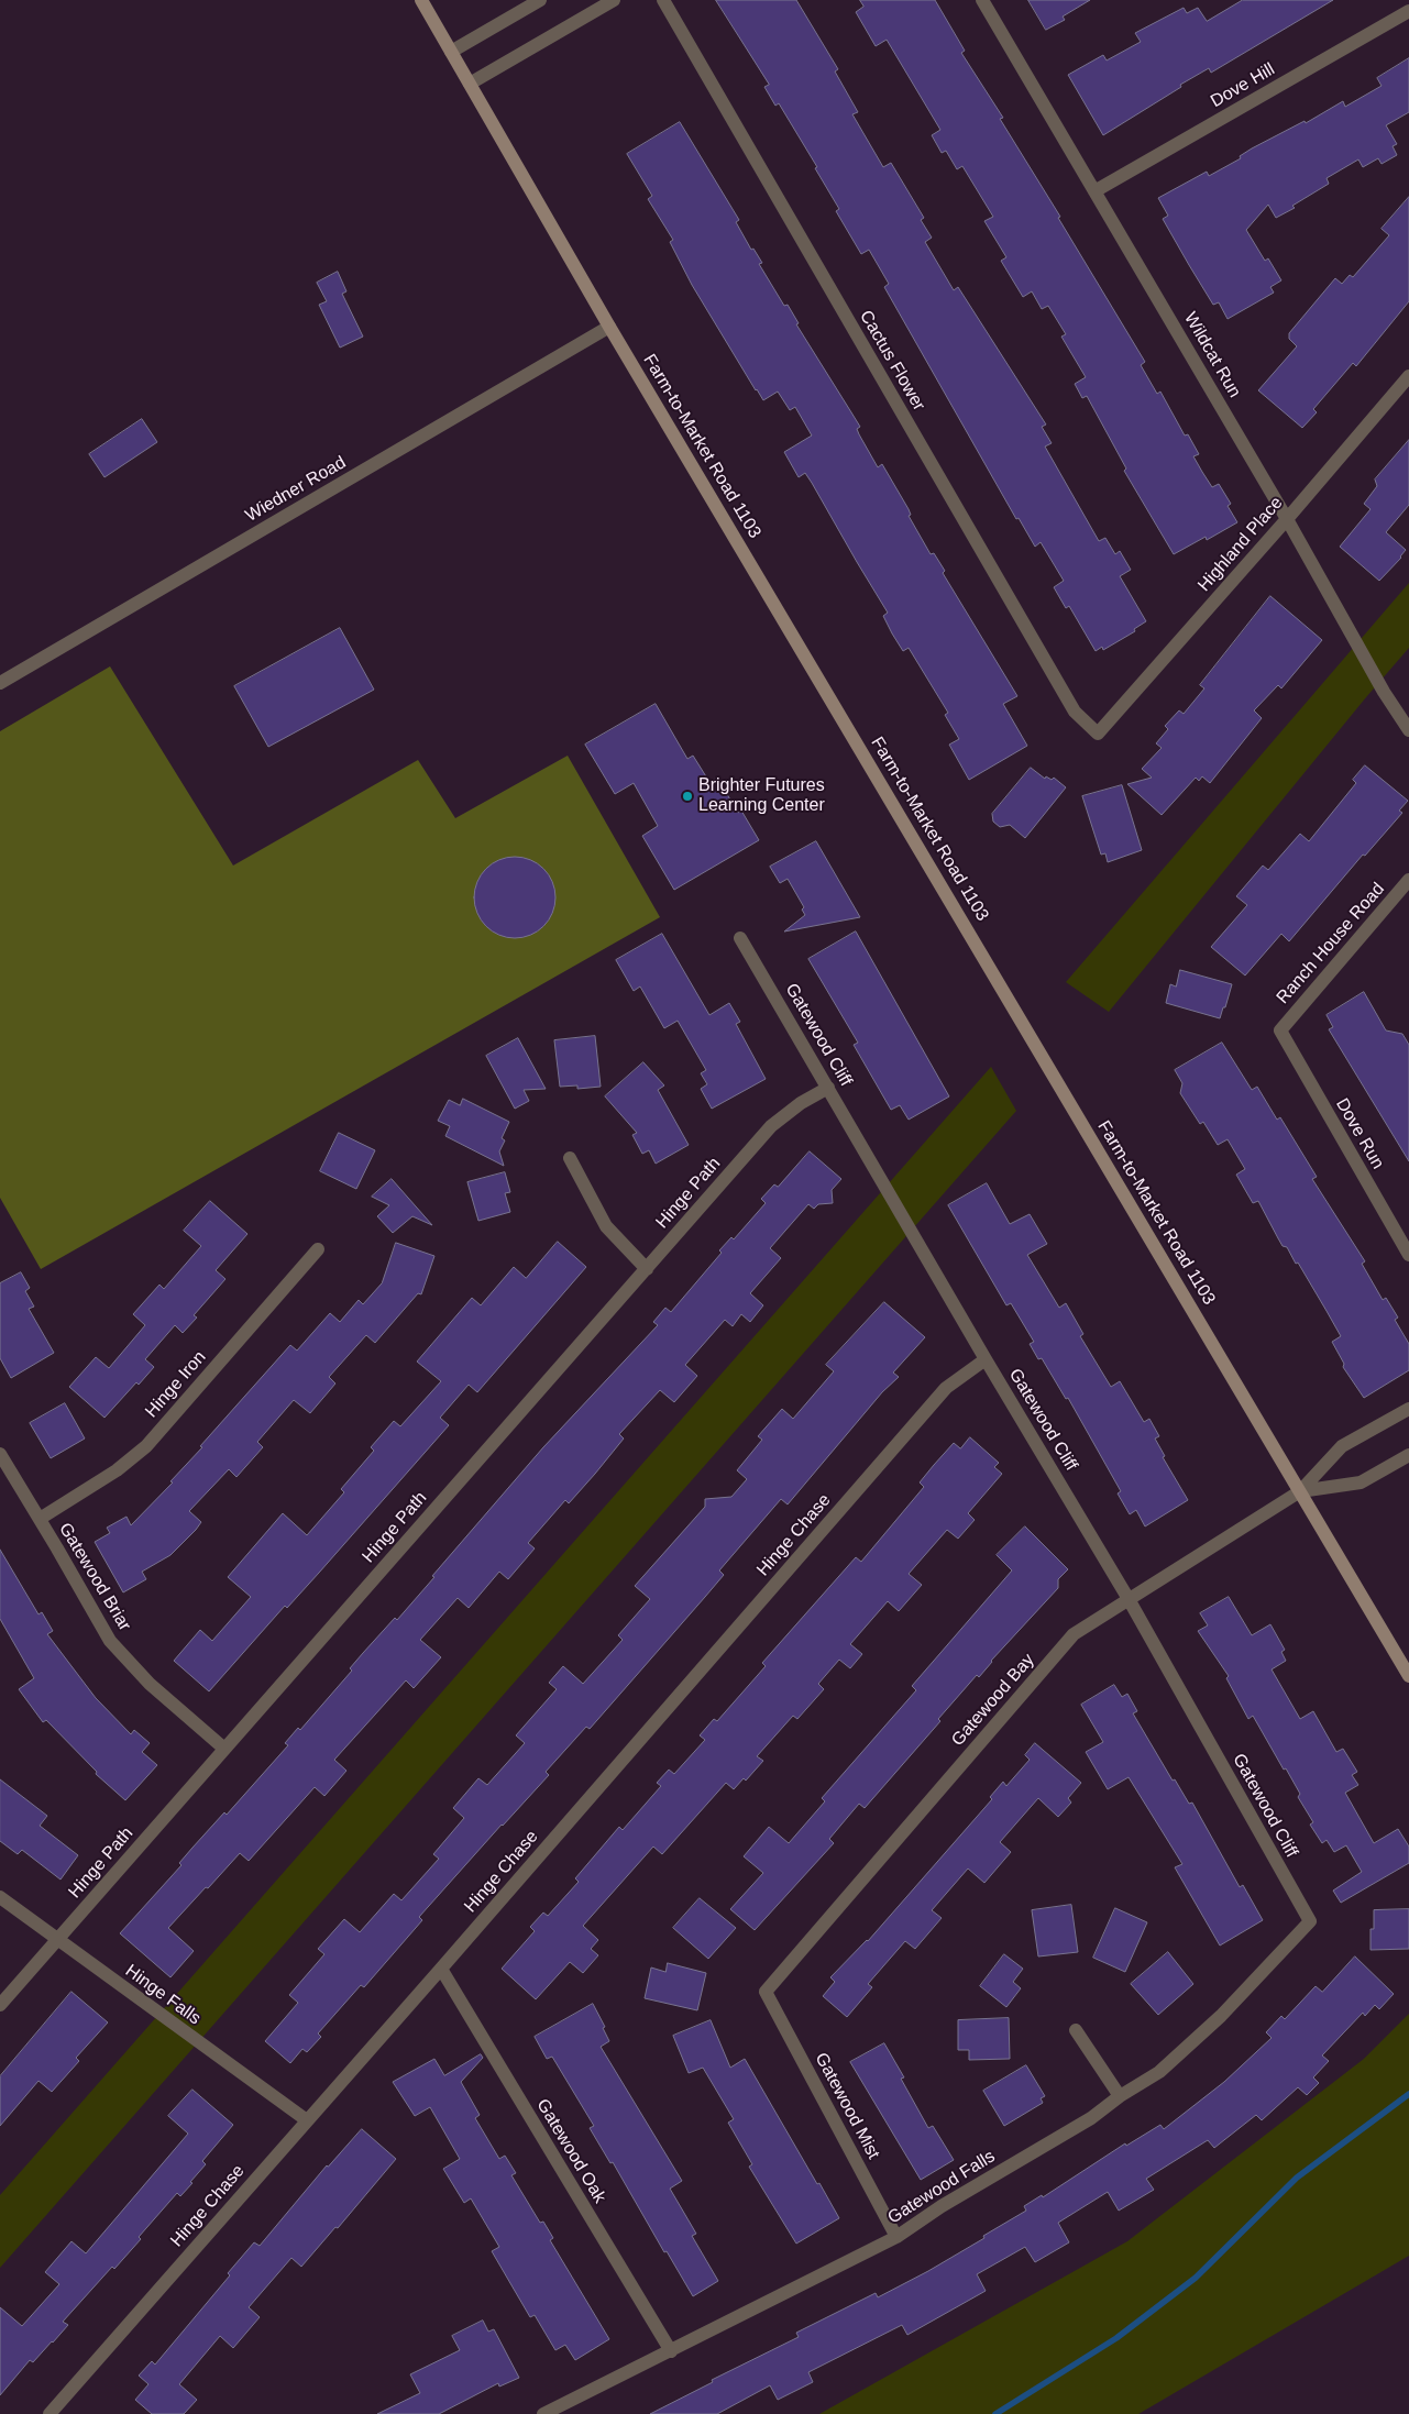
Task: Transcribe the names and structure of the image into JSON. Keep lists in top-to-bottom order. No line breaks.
{"streets":{"main road":["Farm-to-Market Road 1103"],"street":["Dove Hill","Wildcat Run","Cactus Flower","Wiedner Road","Highland Place","Ranch House Road","Gatewood Cliff","Dove Run","Hinge Path","Hinge Iron","Hinge Chase","Gatewood Briar","Gatewood Bay","Hinge Falls","Gatewood Mist","Gatewood Oak","Gatewood Falls"]},"crossings":[["Dove Hill","Wildcat Run"],["Wildcat Run","Highland Place"],["Cactus Flower","Highland Place"],["Farm-to-Market Road 1103","Wiedner Road"],["Farm-to-Market Road 1103","Gatewood Bay"],["Ranch House Road","Dove Run"],["Gatewood Cliff","Hinge Path"],["Gatewood Cliff","Hinge Chase"],["Gatewood Cliff","Gatewood Bay"],["Gatewood Cliff","Gatewood Falls"],["Hinge Path","Gatewood Briar"],["Hinge Path","Hinge Falls"],["Hinge Iron","Gatewood Briar"],["Hinge Chase","Hinge Falls"],["Hinge Chase","Gatewood Oak"],["Gatewood Bay","Gatewood Mist"],["Gatewood Mist","Gatewood Falls"],["Gatewood Oak","Gatewood Falls"]],"places":["Brighter Futures Learning Center"]}
